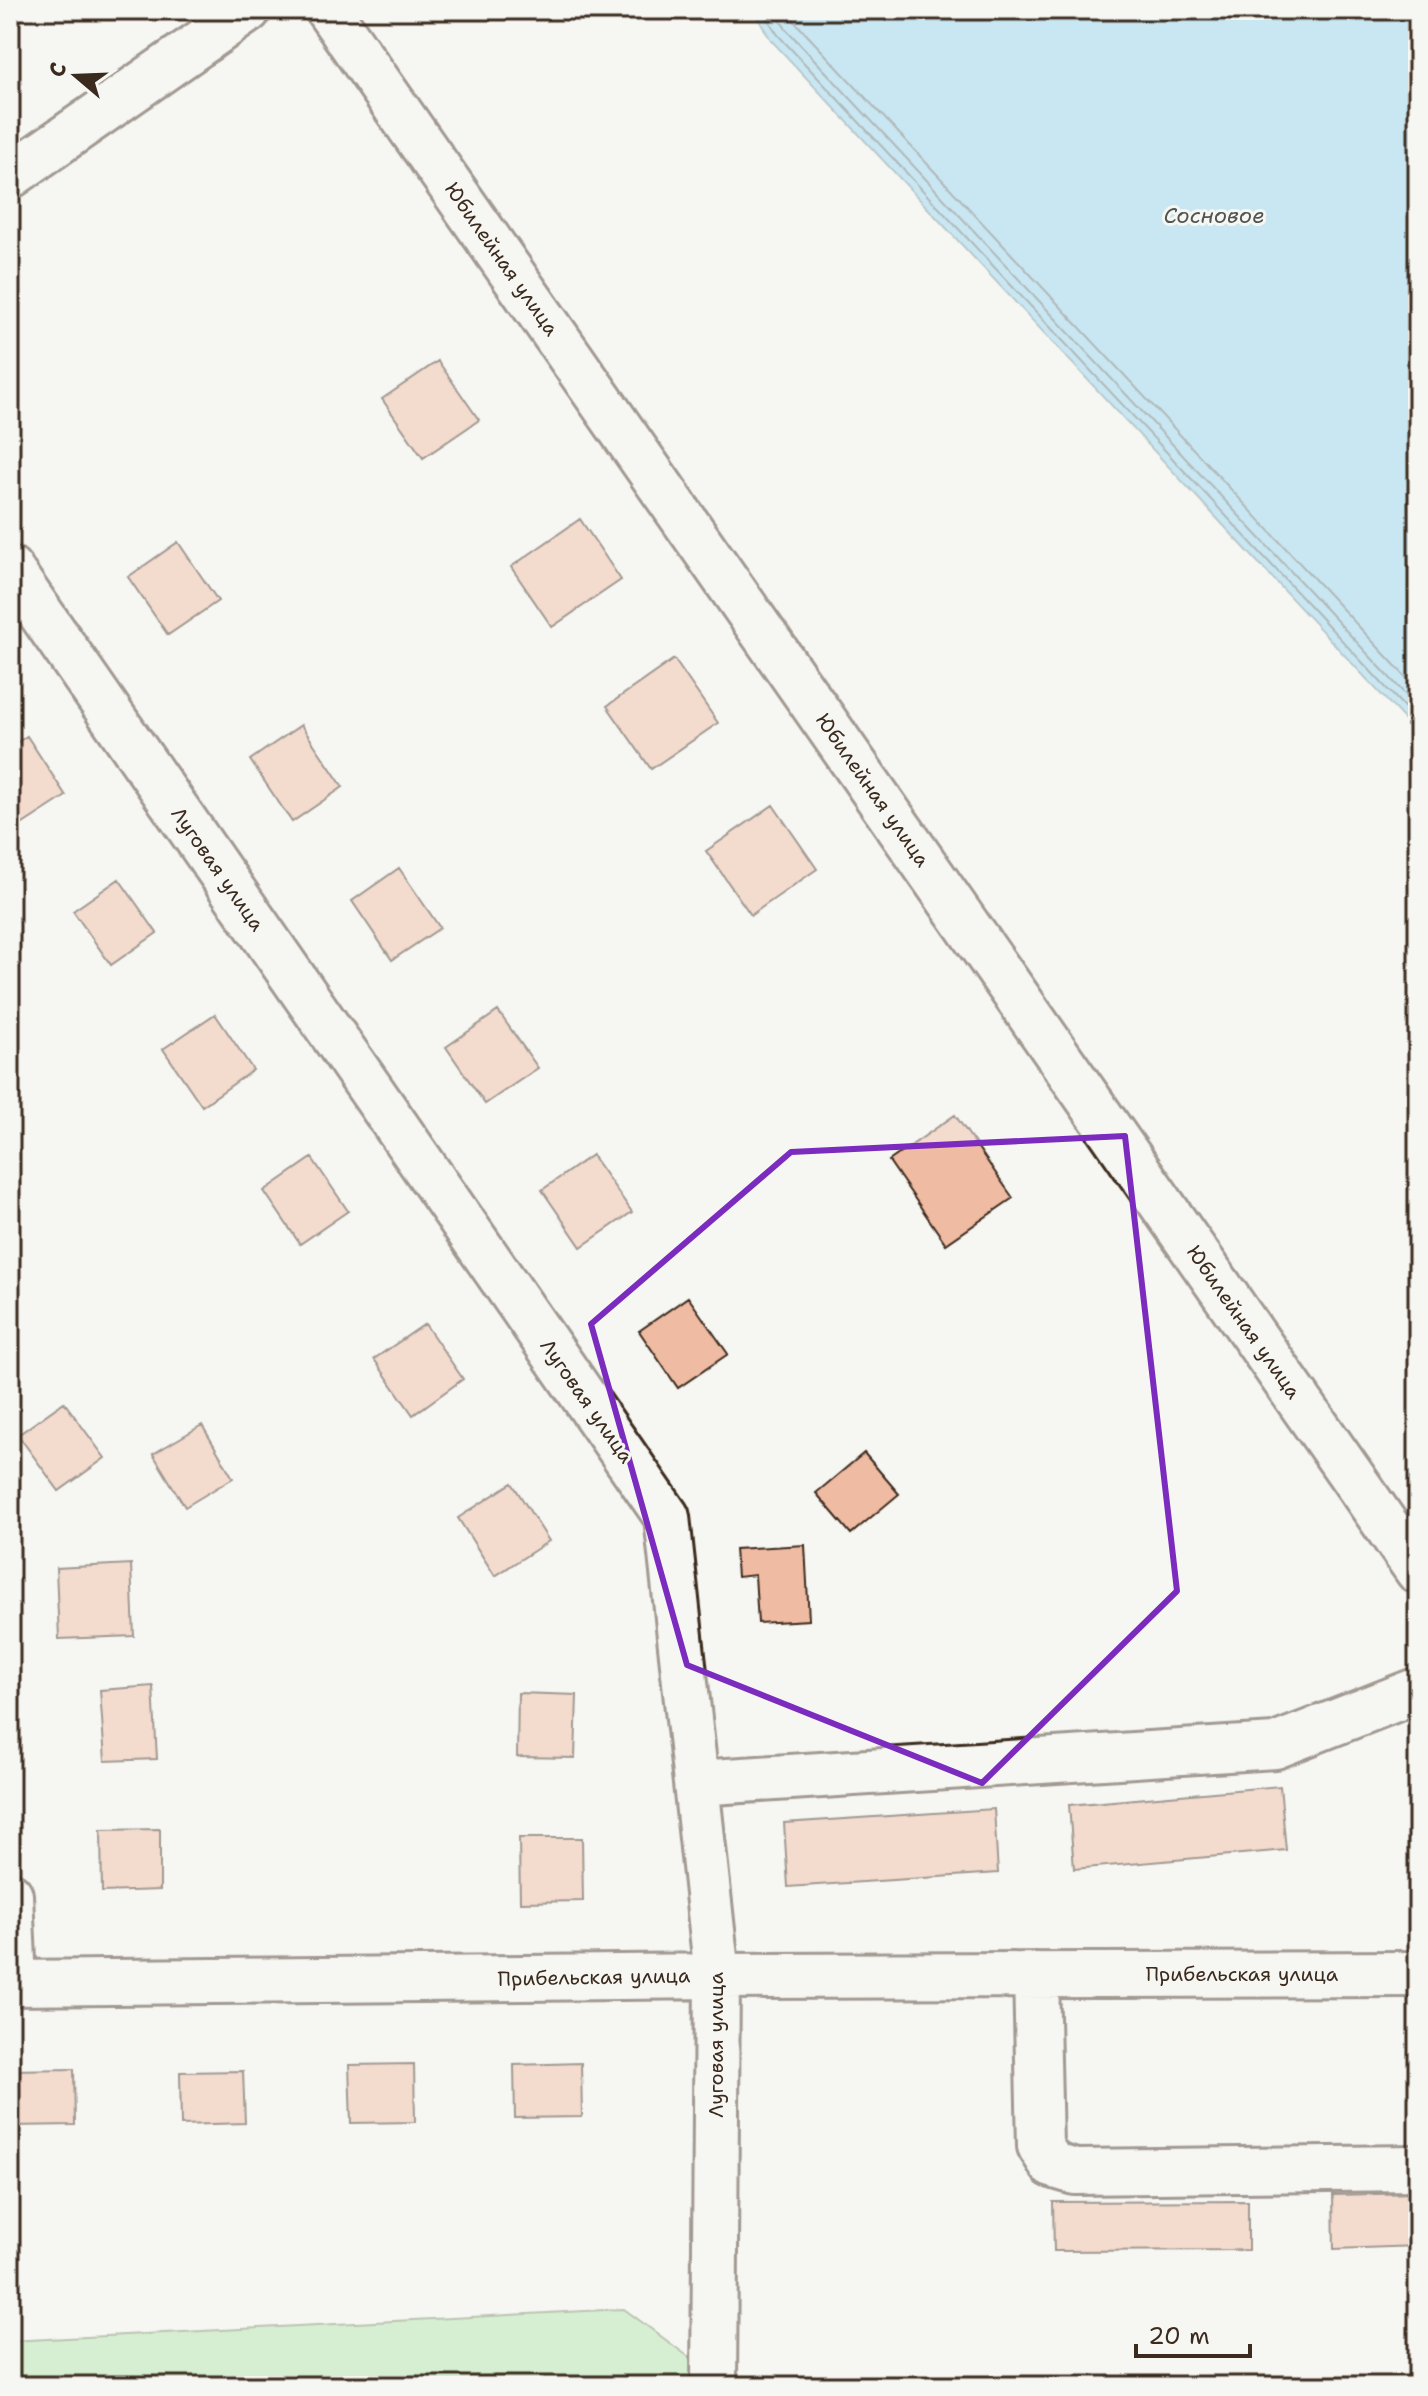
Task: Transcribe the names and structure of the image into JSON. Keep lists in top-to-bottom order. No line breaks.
{"streets":{"street":["Юбилейная улица","Луговая улица","Прибельская улица"]},"crossings":[["Луговая улица","Прибельская улица"]],"water":["Сосновое"],"scale_bar":"20 m","north":"left"}
